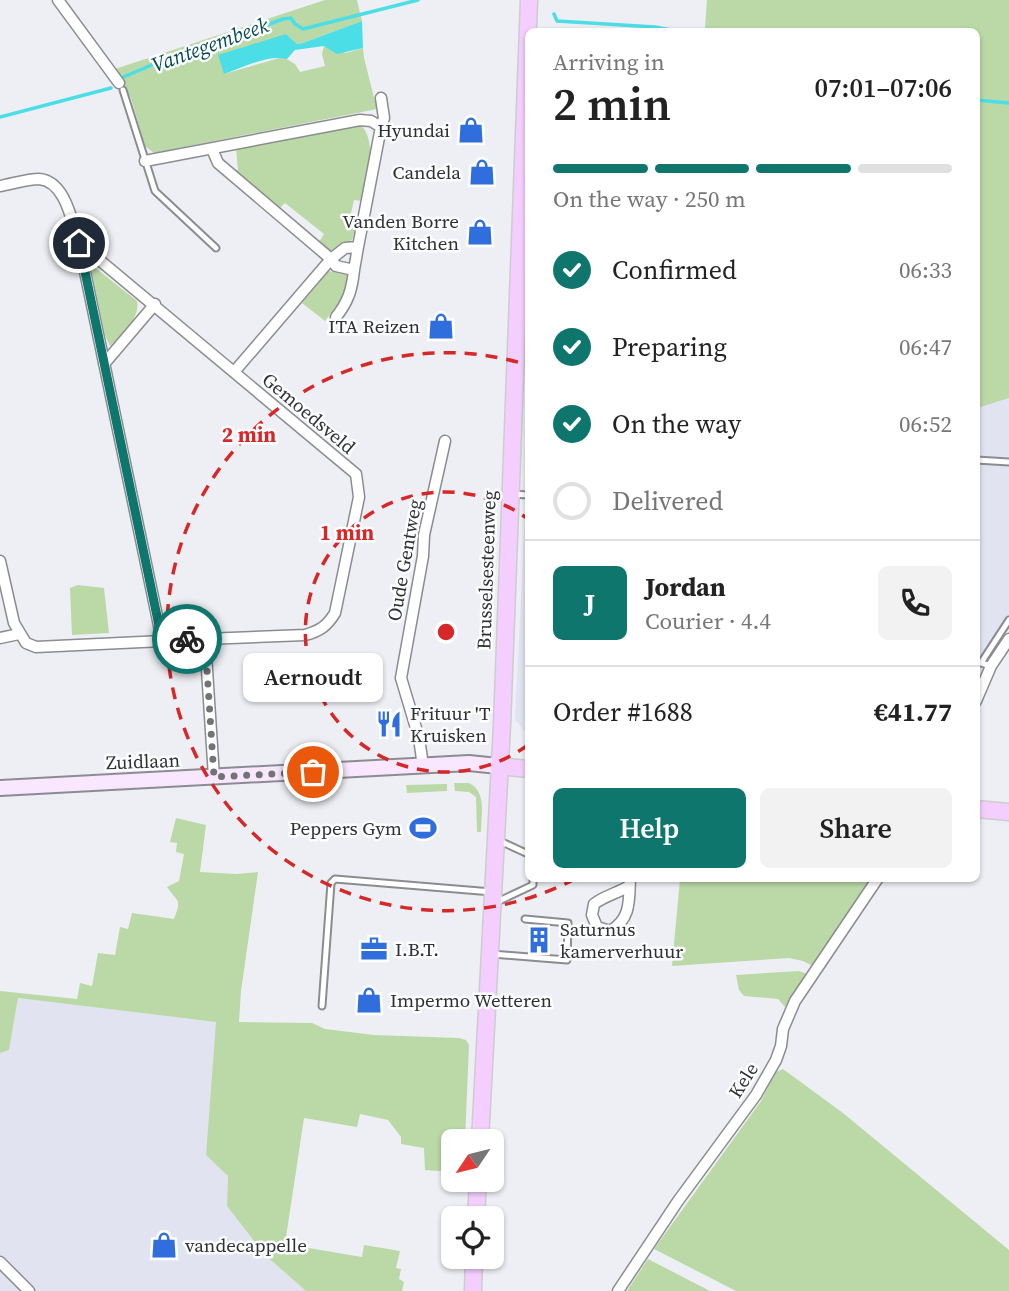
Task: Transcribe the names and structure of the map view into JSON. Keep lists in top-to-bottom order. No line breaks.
{"streets":{"main road":["Brusselsesteenweg","Zuidlaan"],"street":["Gemoedsveld","Oude Gentweg","Kele"]},"crossings":[["Oude Gentweg","Zuidlaan"],["Brusselsesteenweg","Zuidlaan"]],"water":["Vantegembeek"],"places":{"shop":["Hyundai","Candela","Vanden Borre Kitchen","ITA Reizen","Impermo Wetteren","vandecappelle"],"restaurant":["Frituur 'T Kruisken"],"other":["Aernoudt"],"sports":["Peppers Gym"],"building":["Saturnus kamerverhuur"],"office":["I.B.T."]},"north":"bottom left","page":{"heading":["2 min","Arriving in","07:01–07:06"],"panel":["Jordan","Courier · 4.4","Order #1688","€41.77"],"bar":"On the way · 250 m","list":[["Confirmed","06:33"],["Preparing","06:47"],["On the way","06:52"],"Delivered"],"round":"J","bubble":"Aernoudt","buttons":["Help","Share"]},"rings":["2 min","1 min"]}
